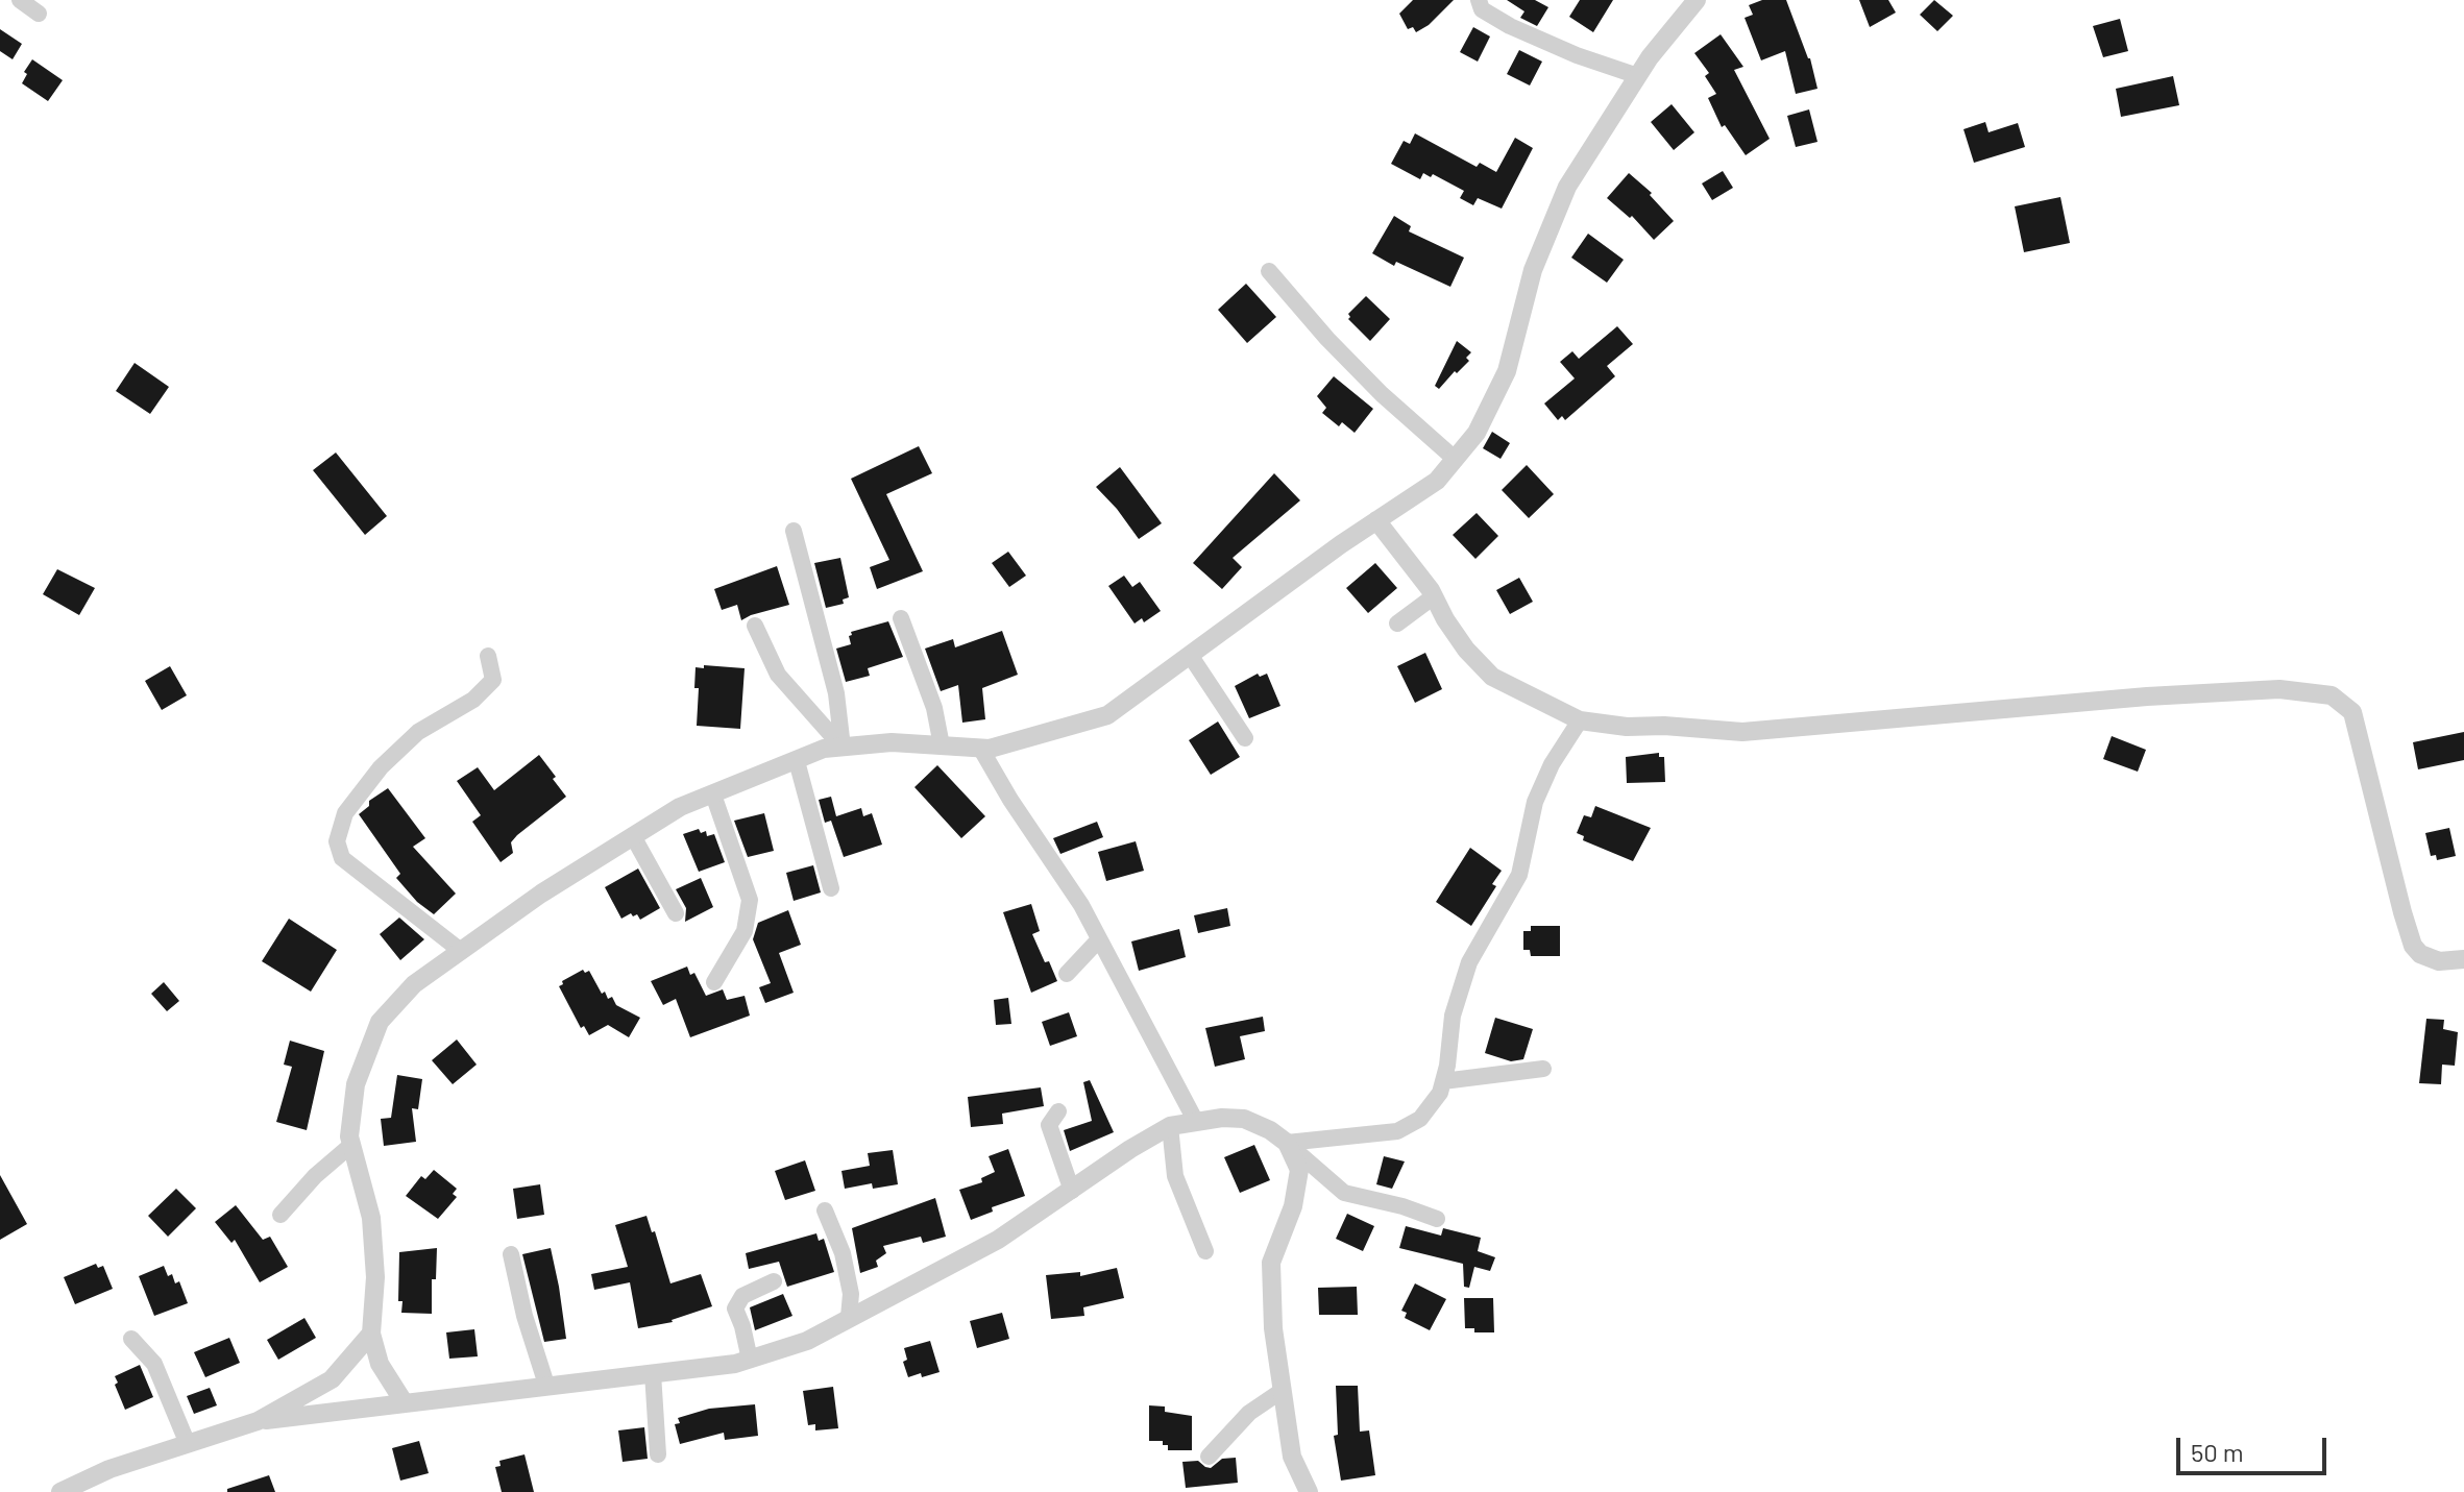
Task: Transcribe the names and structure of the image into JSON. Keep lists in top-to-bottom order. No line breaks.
{"scale_bar":"50 m"}
